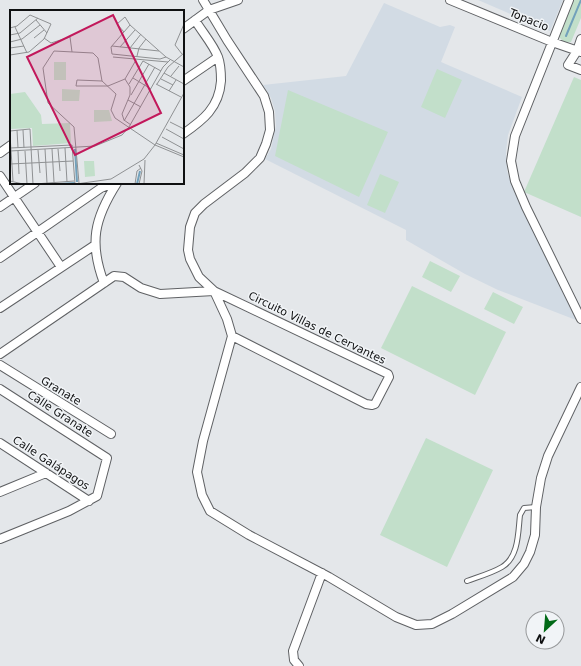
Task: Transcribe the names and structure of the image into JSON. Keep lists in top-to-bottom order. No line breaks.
{"streets":{"street":["Topacio","Circuito Villas de Cervantes","Granate","Calle Granate","Calle Galápagos"]},"crossings":[["Calle Granate","Calle Galápagos"]],"north":"bottom left"}
